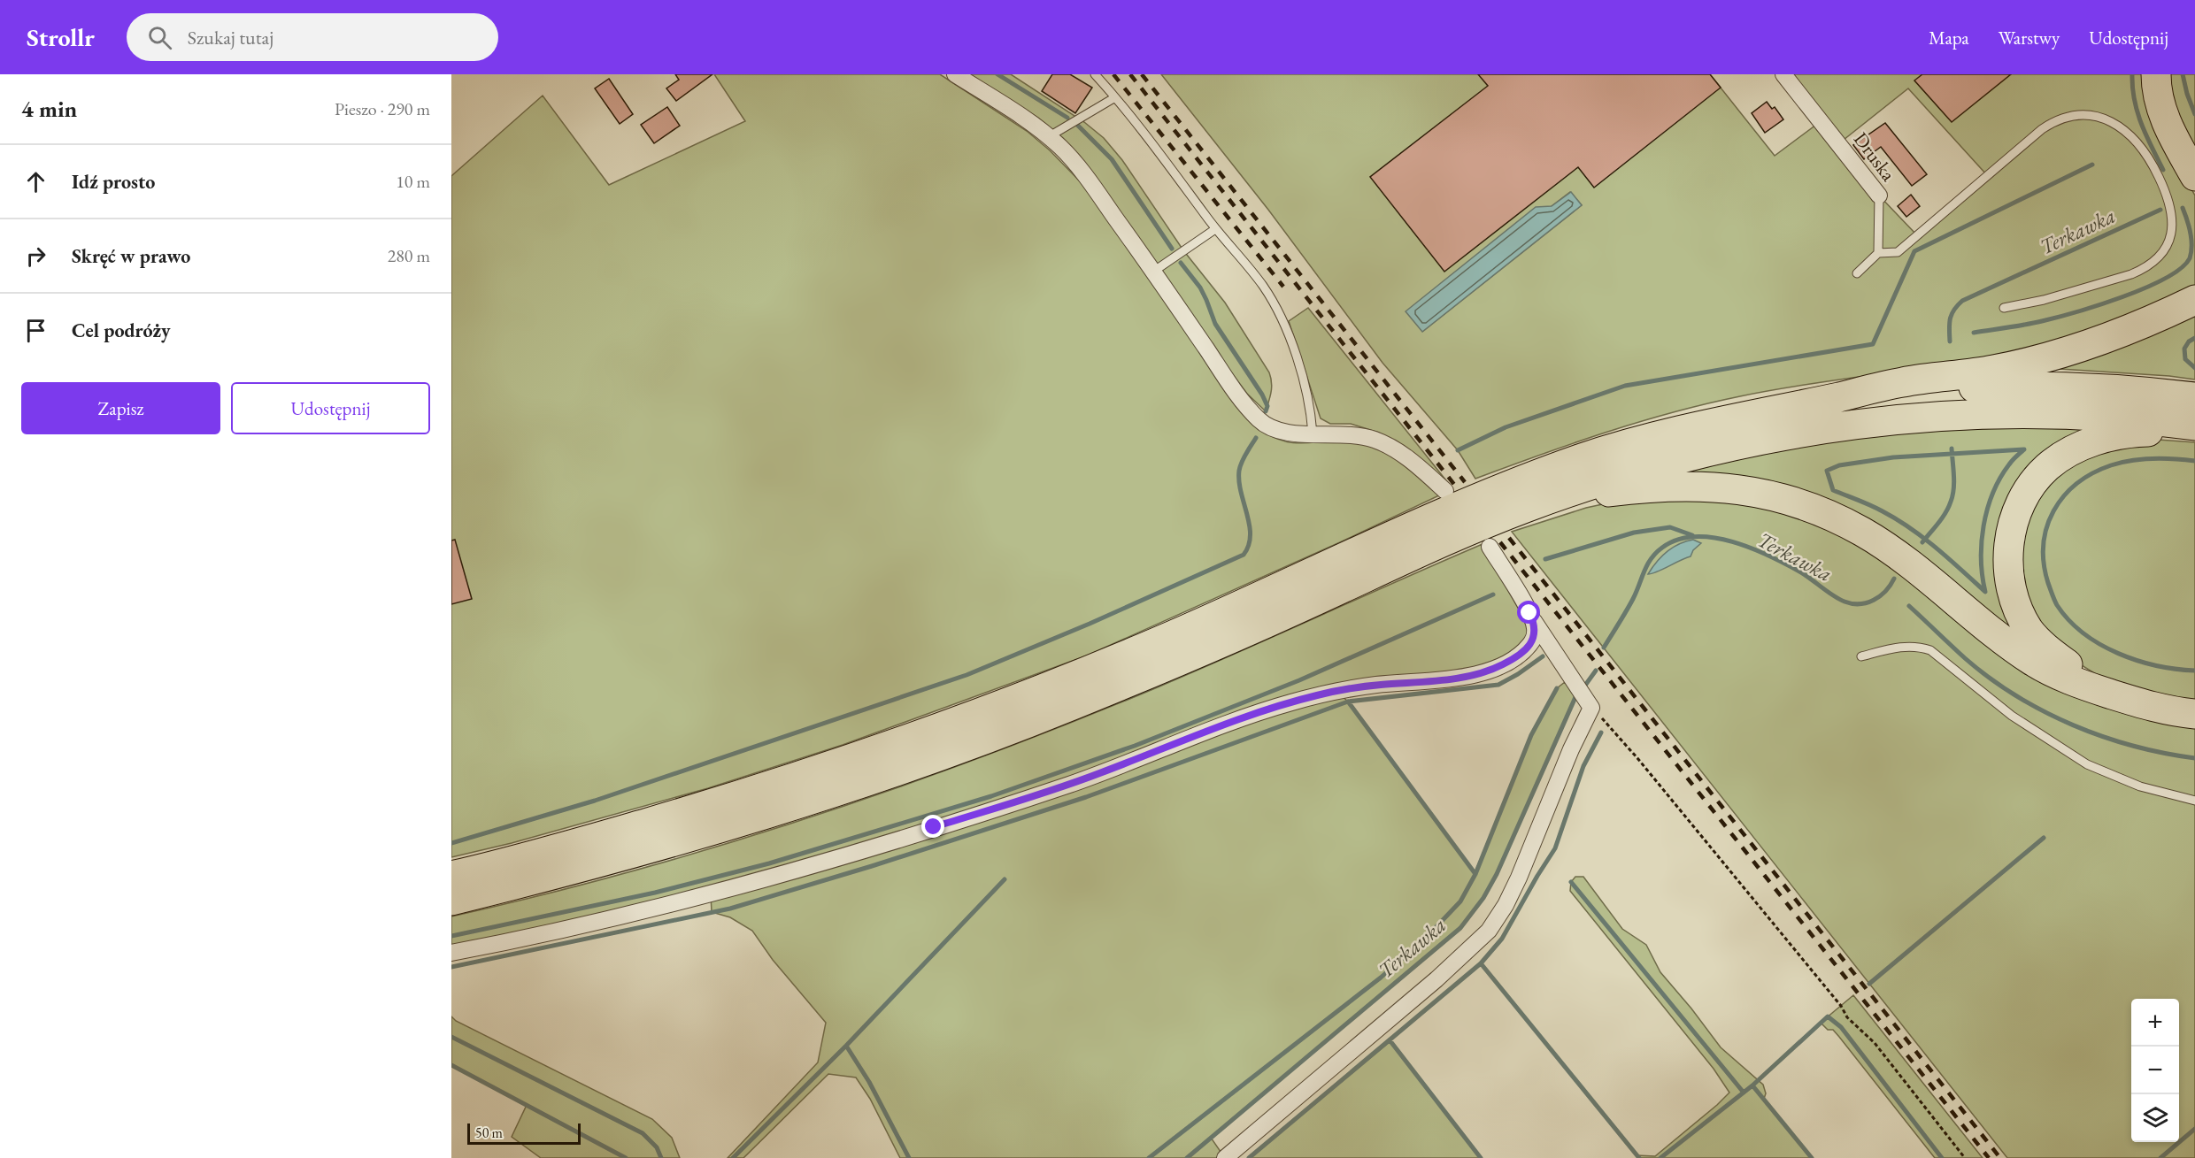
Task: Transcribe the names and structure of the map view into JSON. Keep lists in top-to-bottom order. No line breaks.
{"streets":{"street":["Druska"]},"water":["Terkawka"],"scale_bar":"50 m","page":{"header":"Strollr","search":"Szukaj tutaj","nav":["Mapa","Warstwy","Udostępnij"],"heading":["4 min","Pieszo · 290 m"],"list":[["Idź prosto","10 m"],["Skręć w prawo","280 m"],"Cel podróży"],"buttons":["Zapisz","Udostępnij"],"map_buttons":["+","−"],"scale":"50 m"}}
